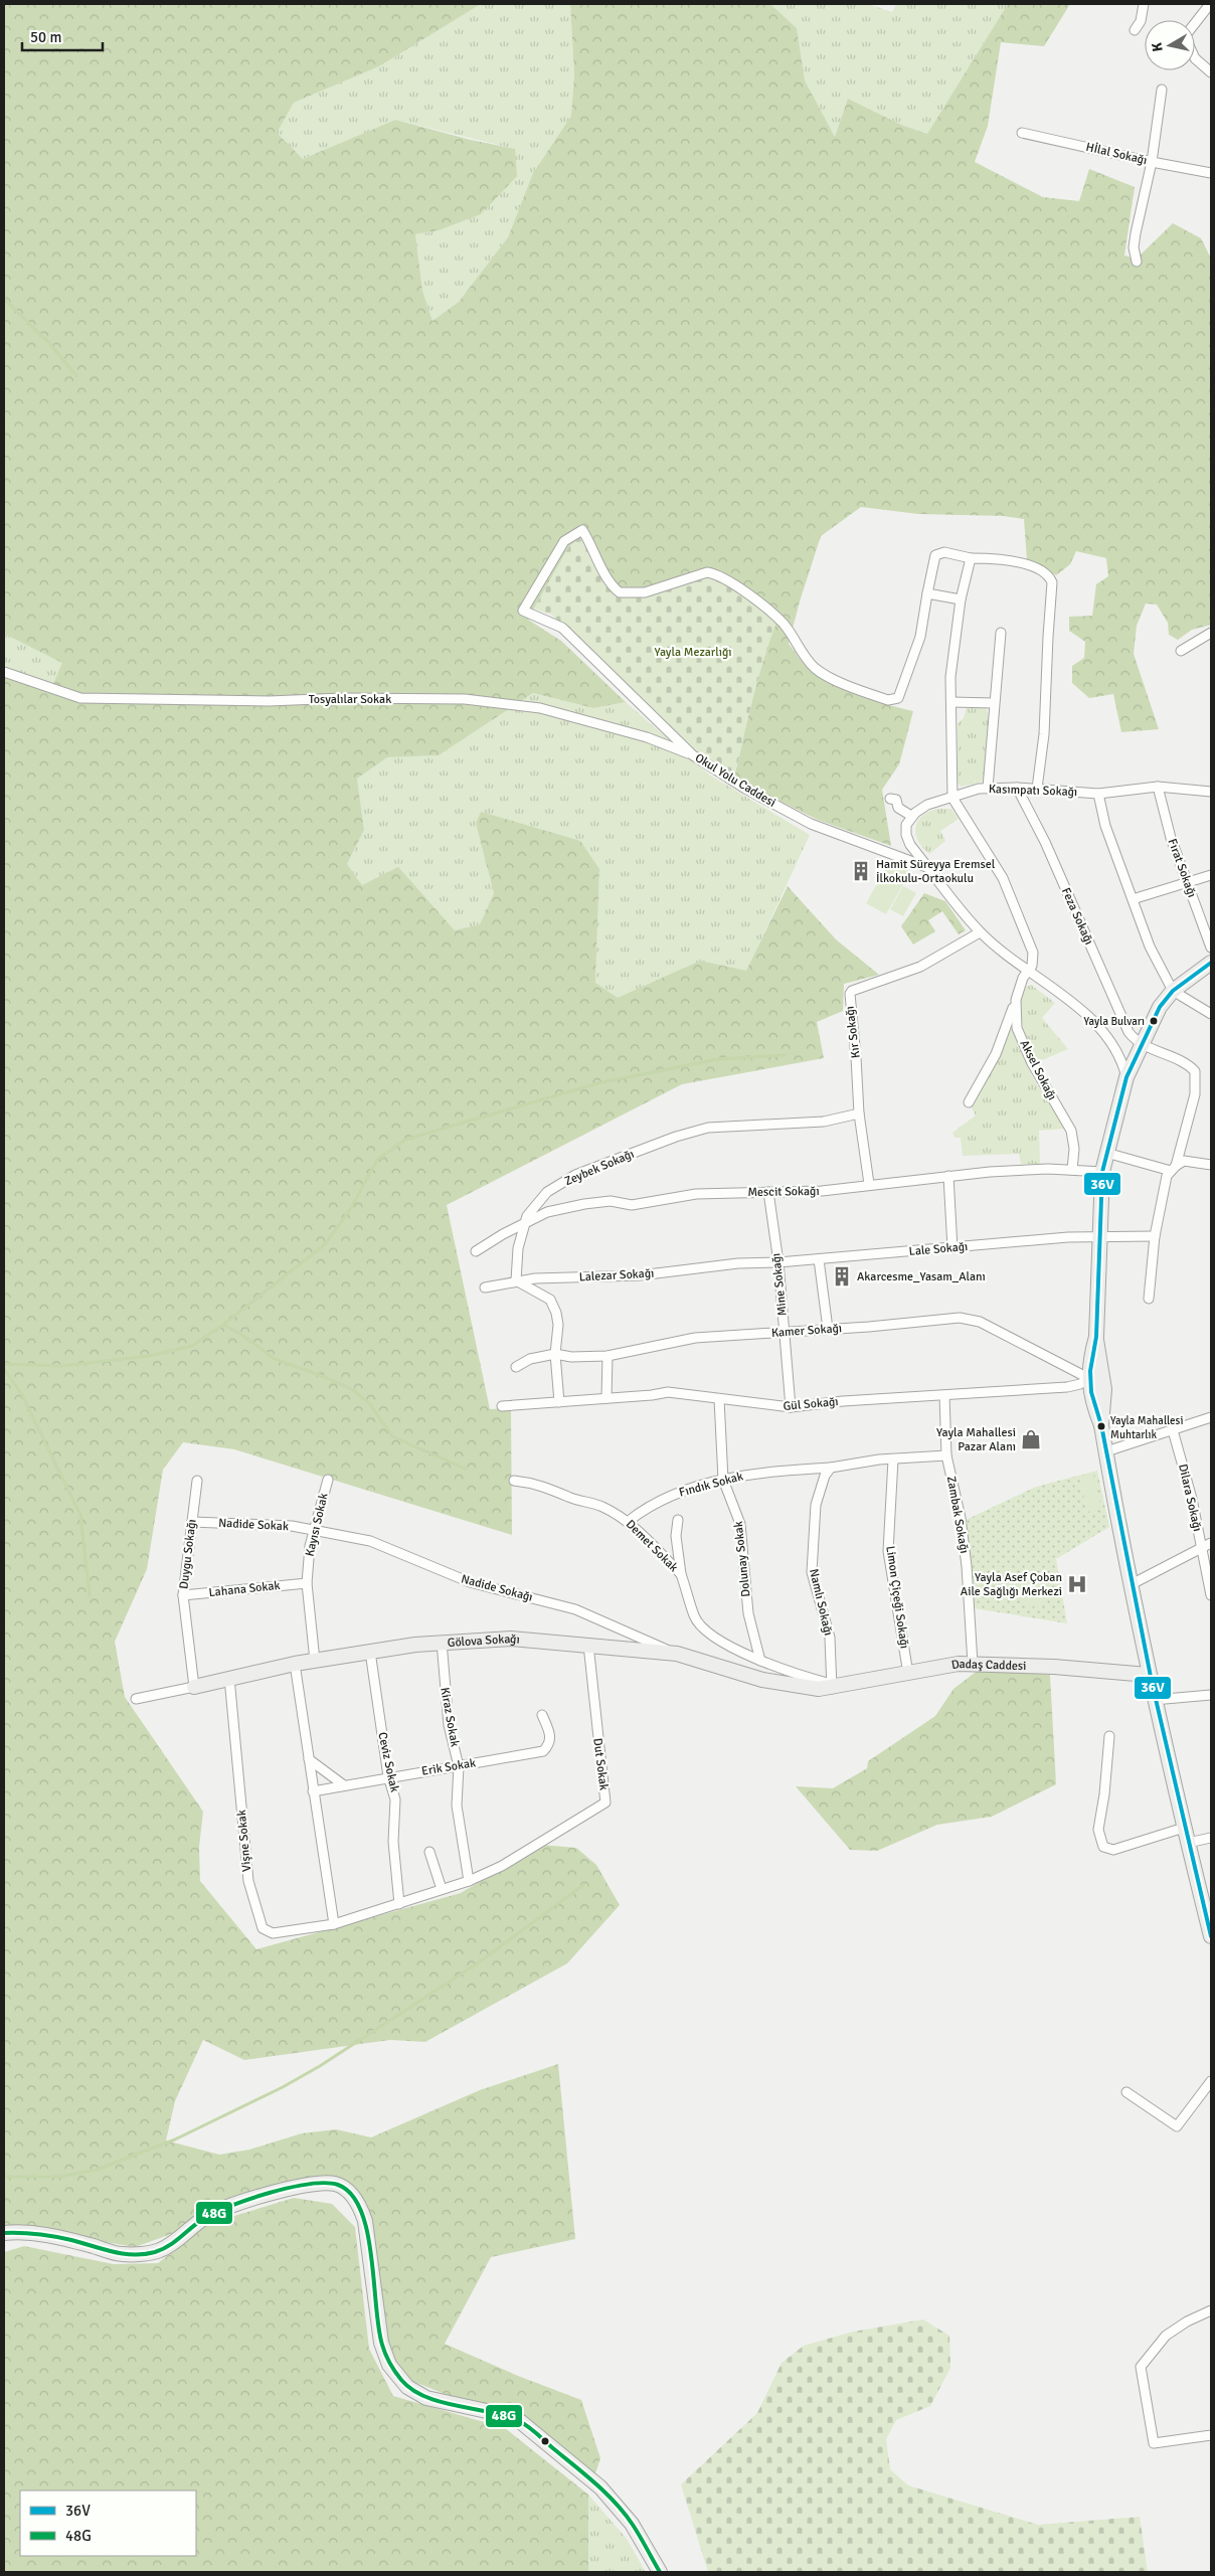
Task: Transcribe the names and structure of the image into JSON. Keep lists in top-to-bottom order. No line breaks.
{"streets":{"main road":["Gölova Sokağı","Dadaş Caddesi"],"street":["Hİlal Sokağı","Tosyalılar Sokak","Okul Yolu Caddesi","Kasımpatı Sokağı","Fırat Sokağı","Feza Sokağı","Kır Sokağı","Aksel Sokağı","Zeybek Sokağı","Mescit Sokağı","Lale Sokağı","Lalezar Sokağı","Mine Sokağı","Kamer Sokağı","Gül Sokağı","Fındık Sokak","Dilara Sokağı","Zambak Sokağı","Nadide Sokak","Kayısı Sokak","Demet Sokak","Duygu Sokağı","Dolunay Sokak","Nadide Sokağı","Lahana Sokak","Limon Çiçeği Sokağı","Namlı Sokağı","Kiraz Sokak","Ceviz Sokak","Dut Sokak","Erik Sokak","Vişne Sokak"]},"crossings":[["Tosyalılar Sokak","Okul Yolu Caddesi"],["Kasımpatı Sokağı","Fırat Sokağı"],["Kasımpatı Sokağı","Feza Sokağı"],["Kır Sokağı","Zeybek Sokağı"],["Kır Sokağı","Mescit Sokağı"],["Aksel Sokağı","Mescit Sokağı"],["Zeybek Sokağı","Mescit Sokağı"],["Zeybek Sokağı","Lalezar Sokağı"],["Mescit Sokağı","Mine Sokağı"],["Lale Sokağı","Lalezar Sokağı"],["Lale Sokağı","Mine Sokağı"],["Lalezar Sokağı","Mine Sokağı"],["Mine Sokağı","Kamer Sokağı"],["Mine Sokağı","Gül Sokağı"],["Kamer Sokağı","Gül Sokağı"],["Gül Sokağı","Zambak Sokağı"],["Gül Sokağı","Dolunay Sokak"],["Fındık Sokak","Demet Sokak"],["Fındık Sokak","Dolunay Sokak"],["Fındık Sokak","Namlı Sokağı"],["Zambak Sokağı","Dadaş Caddesi"],["Nadide Sokak","Kayısı Sokak"],["Nadide Sokak","Duygu Sokağı"],["Nadide Sokak","Nadide Sokağı"],["Kayısı Sokak","Nadide Sokağı"],["Kayısı Sokak","Lahana Sokak"],["Kayısı Sokak","Gölova Sokağı"],["Demet Sokak","Dadaş Caddesi"],["Duygu Sokağı","Lahana Sokak"],["Duygu Sokağı","Gölova Sokağı"],["Dolunay Sokak","Dadaş Caddesi"],["Nadide Sokağı","Gölova Sokağı"],["Limon Çiçeği Sokağı","Dadaş Caddesi"],["Namlı Sokağı","Gölova Sokağı"],["Namlı Sokağı","Dadaş Caddesi"],["Gölova Sokağı","Dadaş Caddesi"],["Gölova Sokağı","Kiraz Sokak"],["Gölova Sokağı","Ceviz Sokak"],["Gölova Sokağı","Dut Sokak"],["Gölova Sokağı","Vişne Sokak"],["Kiraz Sokak","Erik Sokak"],["Kiraz Sokak","Vişne Sokak"],["Ceviz Sokak","Erik Sokak"],["Ceviz Sokak","Vişne Sokak"],["Dut Sokak","Vişne Sokak"]],"parks":["Yayla Mezarlığı"],"places":{"building":["Hamit Süreyya Eremsel İlkokulu-Ortaokulu","Akarcesme_Yasam_Alanı"],"other":["Yayla Bulvarı","Yayla Mahallesi Muhtarlık"],"shop":["Yayla Mahallesi Pazar Alanı"],"hospital":["Yayla Asef Çoban Aile Sağlığı Merkezi"]},"lines":["transit line 36V","transit line 48G"],"legend":["36V","48G"],"scale_bar":"50 m","north":"left"}
